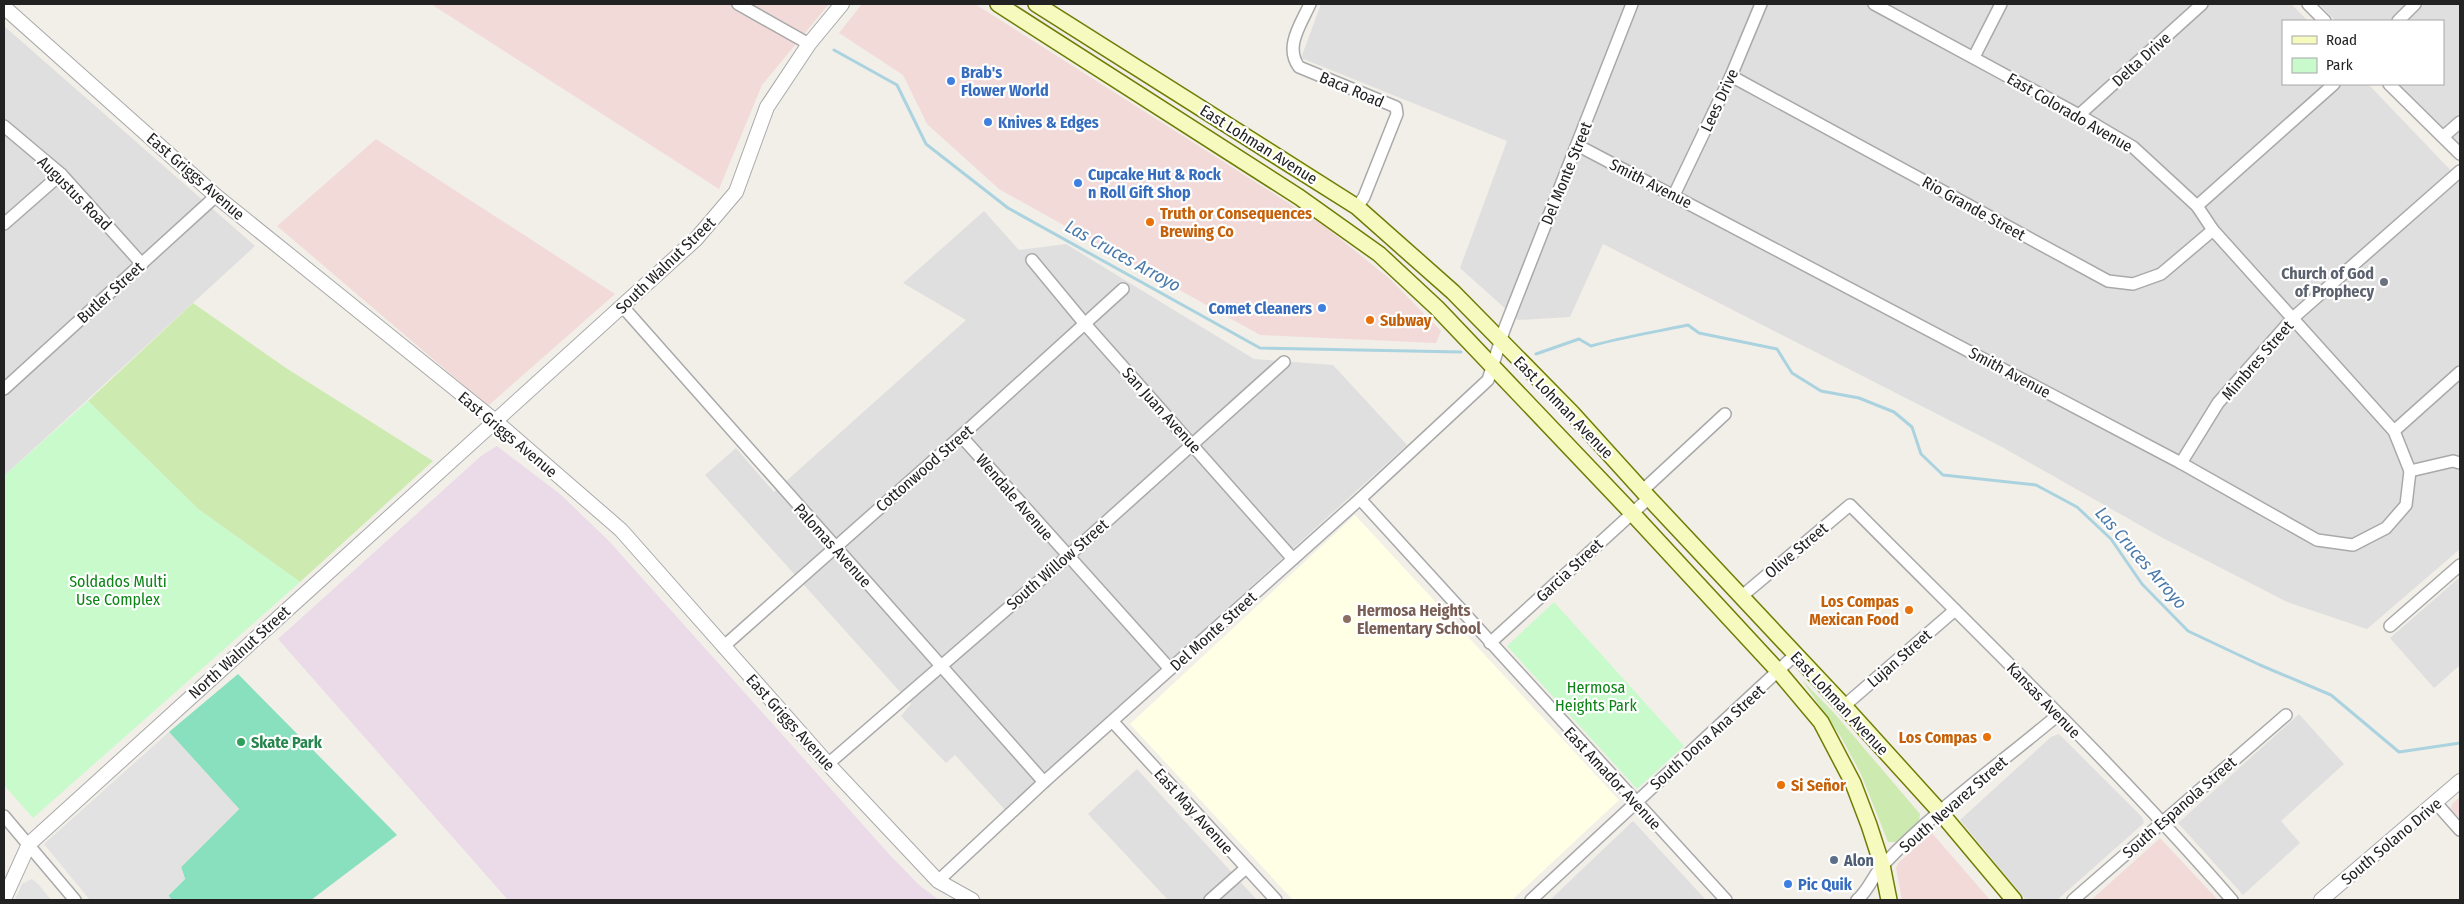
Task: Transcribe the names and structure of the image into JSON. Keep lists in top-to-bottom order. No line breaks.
{"streets":{"main road":["East Lohman Avenue"],"street":["Delta Drive","Baca Road","Lees Drive","East Colorado Avenue","Del Monte Street","East Griggs Avenue","Smith Avenue","Augustus Road","Rio Grande Street","South Walnut Street","Butler Street","Mimbres Street","San Juan Avenue","Cottonwood Street","Wendale Avenue","Palomas Avenue","Olive Street","South Willow Street","Garcia Street","North Walnut Street","Lujan Street","Kansas Avenue","South Dona Ana Street","East Amador Avenue","South Nevarez Street","South Espanola Street","East May Avenue","South Solano Drive"]},"crossings":[["Delta Drive","East Colorado Avenue"],["Baca Road","East Lohman Avenue"],["Lees Drive","Smith Avenue"],["Lees Drive","Rio Grande Street"],["East Colorado Avenue","Smith Avenue"],["East Colorado Avenue","Rio Grande Street"],["East Colorado Avenue","Mimbres Street"],["East Lohman Avenue","Del Monte Street"],["East Lohman Avenue","Olive Street"],["East Lohman Avenue","Garcia Street"],["East Lohman Avenue","Lujan Street"],["East Lohman Avenue","South Dona Ana Street"],["East Lohman Avenue","South Nevarez Street"],["Del Monte Street","East Griggs Avenue"],["Del Monte Street","Smith Avenue"],["Del Monte Street","San Juan Avenue"],["Del Monte Street","Wendale Avenue"],["Del Monte Street","Palomas Avenue"],["Del Monte Street","East Amador Avenue"],["Del Monte Street","East May Avenue"],["East Griggs Avenue","South Walnut Street"],["East Griggs Avenue","Butler Street"],["East Griggs Avenue","Cottonwood Street"],["East Griggs Avenue","South Willow Street"],["East Griggs Avenue","North Walnut Street"],["Smith Avenue","Mimbres Street"],["Augustus Road","Butler Street"],["South Walnut Street","Palomas Avenue"],["South Walnut Street","North Walnut Street"],["San Juan Avenue","Cottonwood Street"],["San Juan Avenue","South Willow Street"],["Cottonwood Street","Wendale Avenue"],["Cottonwood Street","Palomas Avenue"],["Wendale Avenue","South Willow Street"],["Palomas Avenue","South Willow Street"],["Olive Street","Kansas Avenue"],["Garcia Street","East Amador Avenue"],["Lujan Street","Kansas Avenue"],["Kansas Avenue","South Nevarez Street"],["Kansas Avenue","South Espanola Street"],["South Dona Ana Street","East Amador Avenue"]],"water":["Las Cruces Arroyo"],"parks":["Soldados Multi Use Complex","Hermosa Heights Park"],"places":["Brab's Flower World","Knives & Edges","Cupcake Hut & Rock n Roll Gift Shop","Truth or Consequences Brewing Co","Church of God of Prophecy","Comet Cleaners","Subway","Los Compas Mexican Food","Hermosa Heights Elementary School","Los Compas","Skate Park","Si Señor","Alon","Pic Quik"],"legend":["Road","Park"]}
